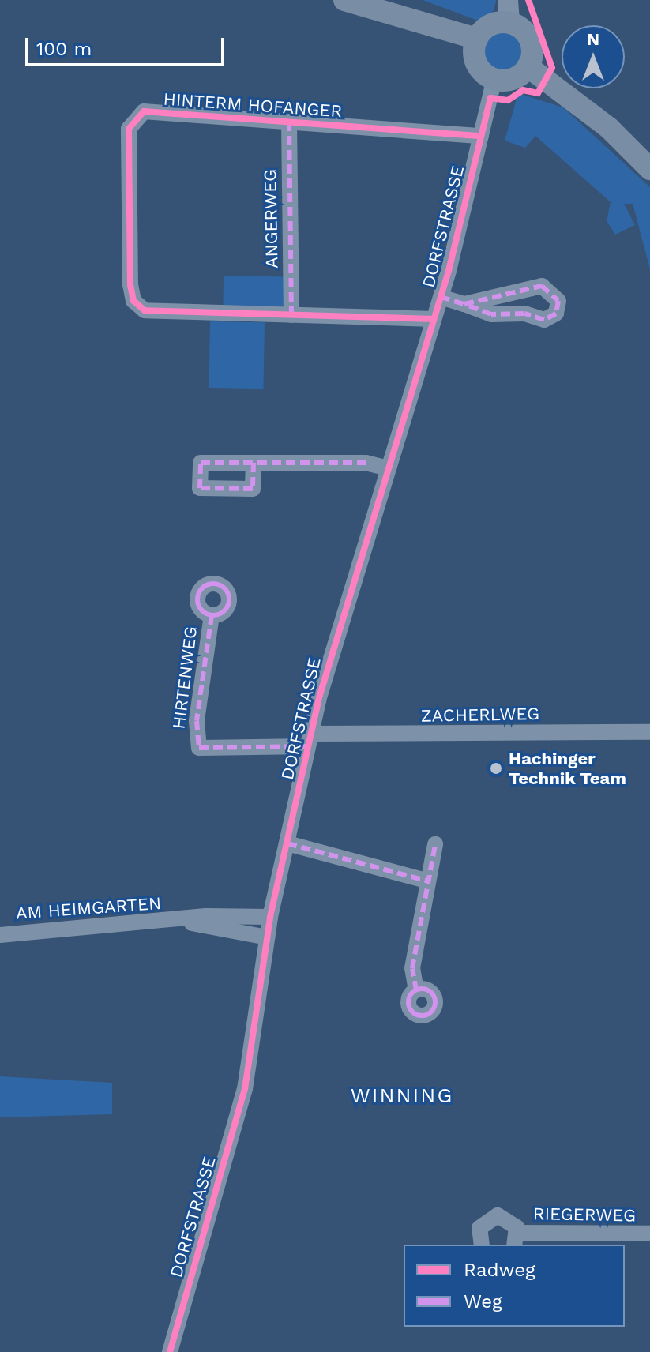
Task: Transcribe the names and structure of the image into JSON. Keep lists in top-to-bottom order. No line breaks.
{"streets":{"street":["HINTERM HOFANGER","ANGERWEG","DORFSTRASSE","HIRTENWEG","ZACHERLWEG","AM HEIMGARTEN","RIEGERWEG"]},"crossings":[["HINTERM HOFANGER","ANGERWEG"],["HINTERM HOFANGER","DORFSTRASSE"],["DORFSTRASSE","HIRTENWEG"],["DORFSTRASSE","ZACHERLWEG"],["DORFSTRASSE","AM HEIMGARTEN"],["HIRTENWEG","ZACHERLWEG"]],"districts":["WINNING"],"places":["Hachinger Technik Team"],"legend":["Radweg","Weg"],"scale_bar":"100 m","north":"top"}
